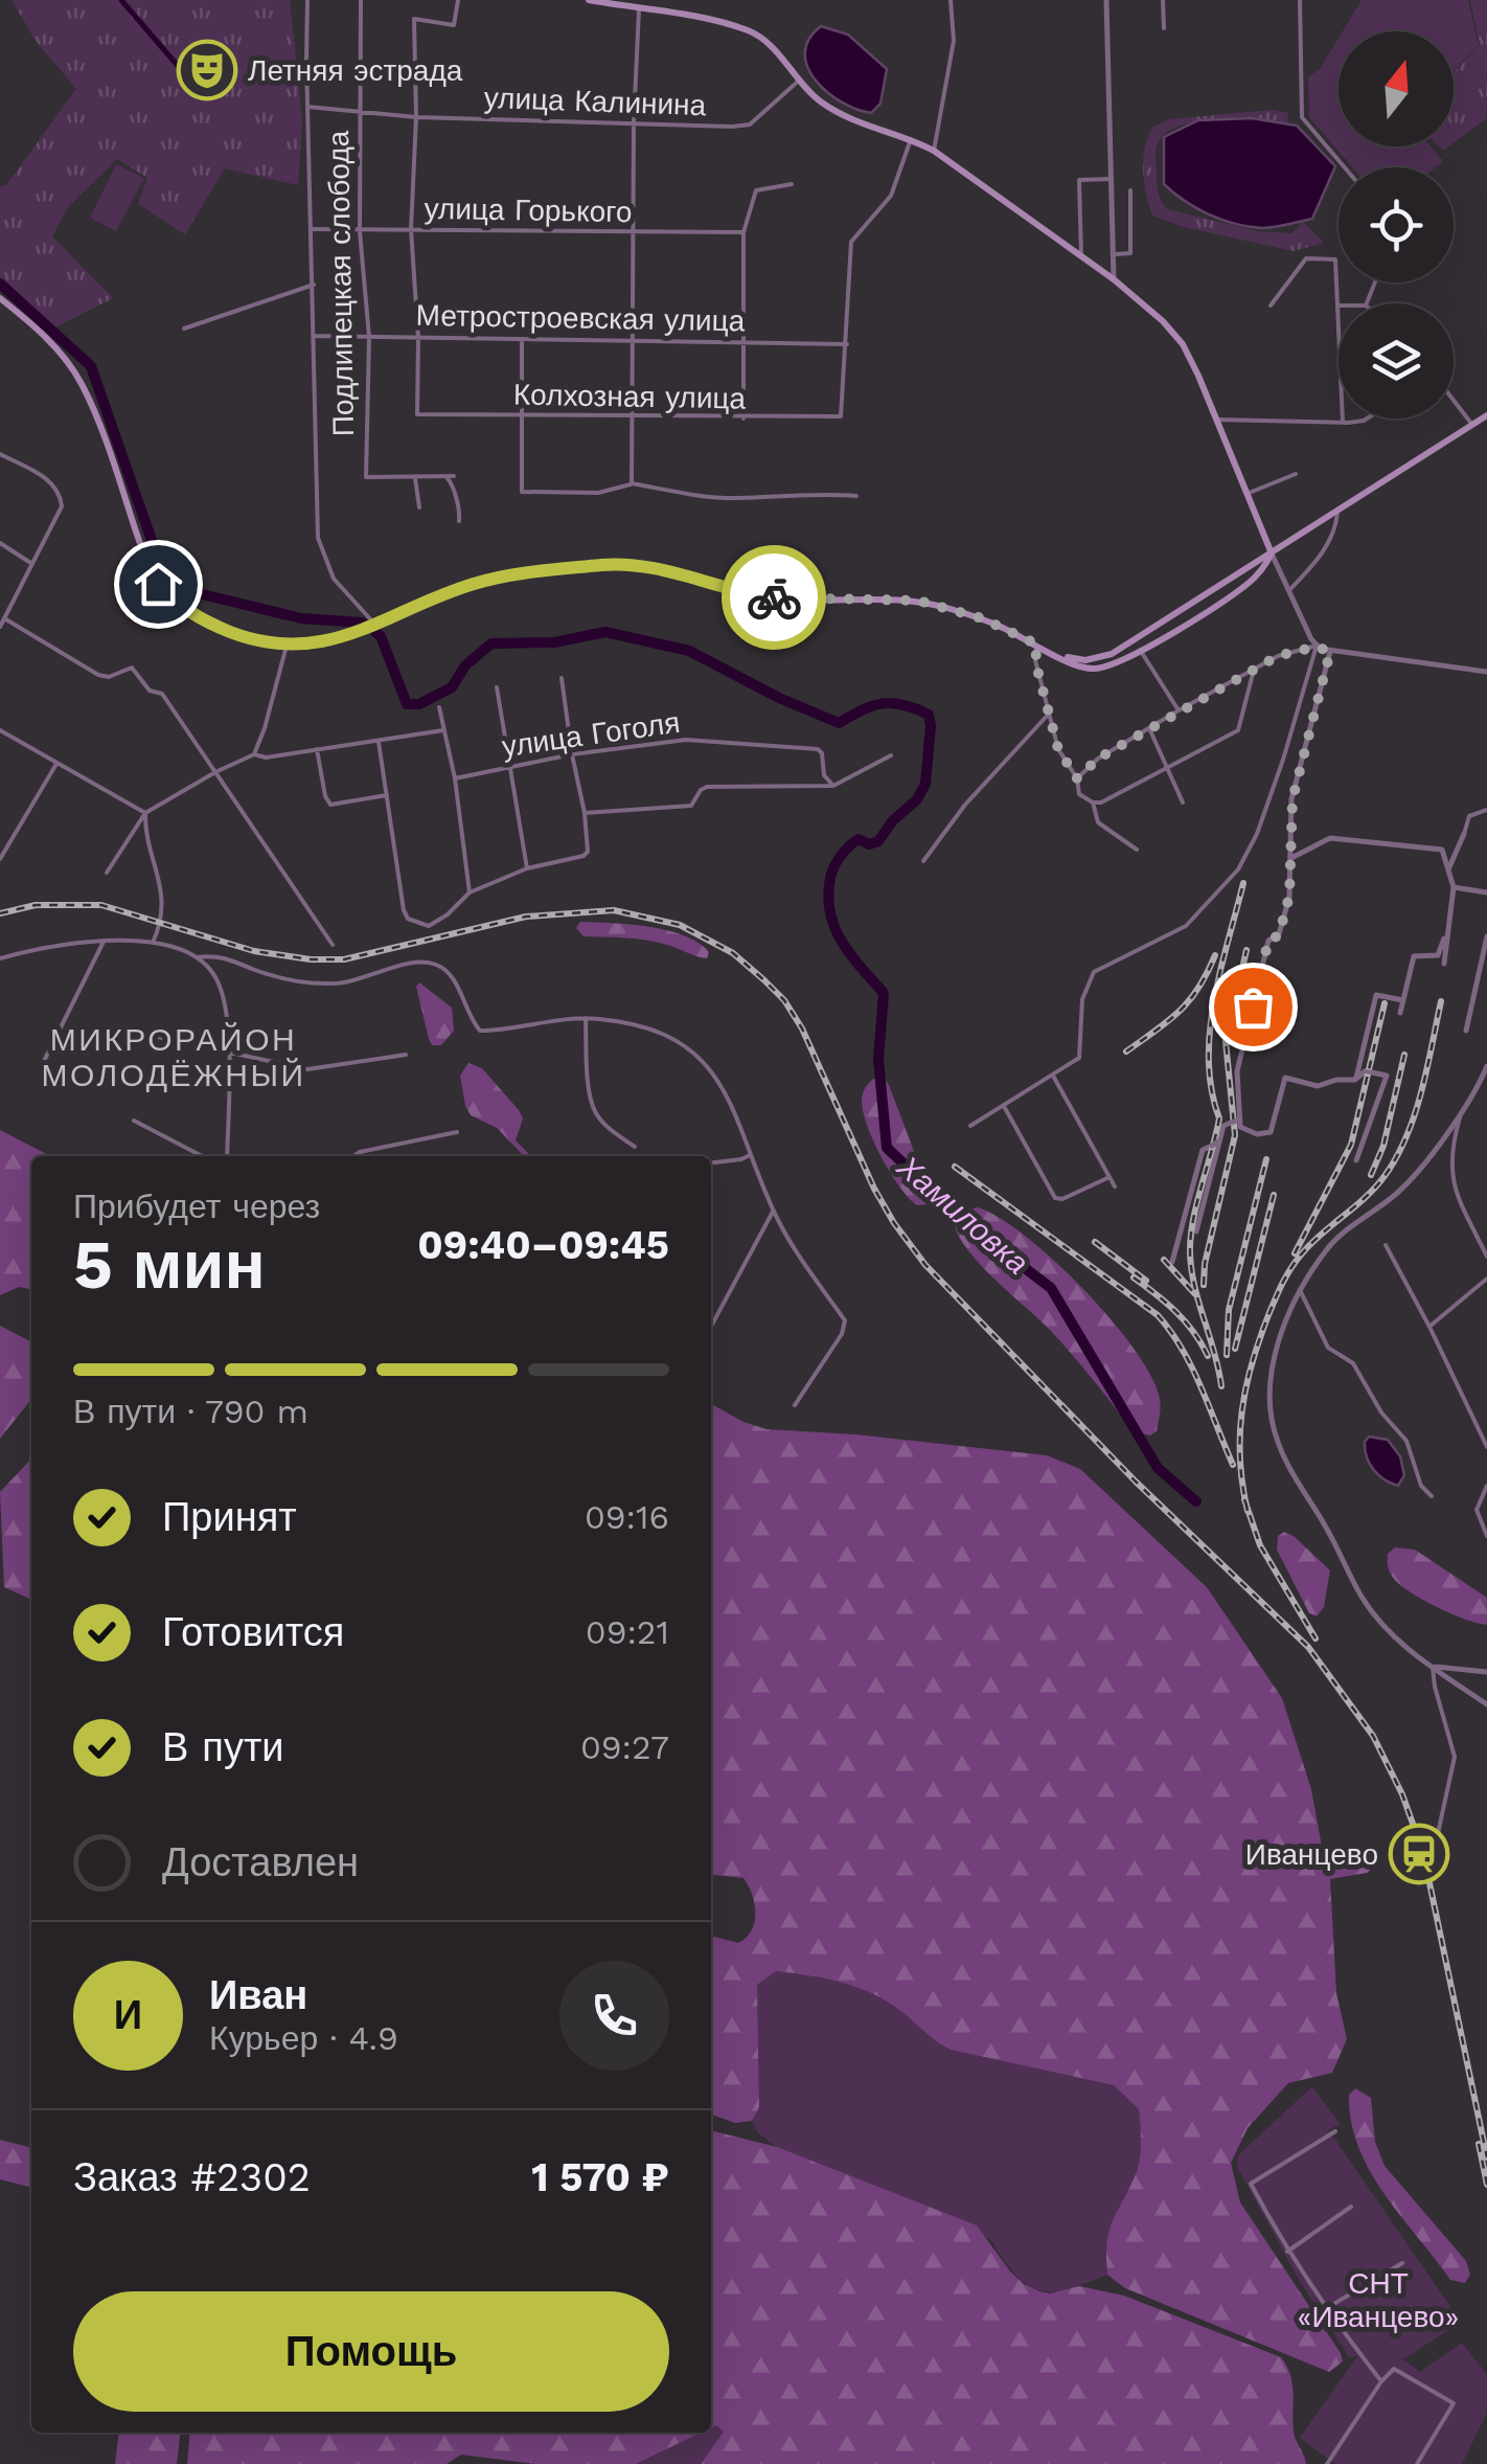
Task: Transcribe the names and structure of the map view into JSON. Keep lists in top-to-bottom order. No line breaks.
{"streets":{"street":["улица Калинина","улица Горького","Подлипецкая слобода","Метростроевская улица","Колхозная улица","улица Гоголя"]},"crossings":[["улица Калинина","Подлипецкая слобода"],["улица Горького","Подлипецкая слобода"],["Подлипецкая слобода","Метростроевская улица"],["Метростроевская улица","Колхозная улица"]],"districts":["МИКРОРАЙОН МОЛОДЁЖНЫЙ"],"water":["Хамиловка"],"parks":["СНТ «Иванцево»"],"places":{"theatre":["Летняя эстрада"],"station":["Иванцево"]},"north":"top","page":{"heading":["5 мин","Прибудет через","09:40–09:45"],"panel":["Иван","Курьер · 4.9","Заказ #2302","1 570 ₽"],"bar":"В пути · 790 m","list":[["Принят","09:16"],["Готовится","09:21"],["В пути","09:27"],"Доставлен"],"round":"И","buttons":"Помощь"}}
